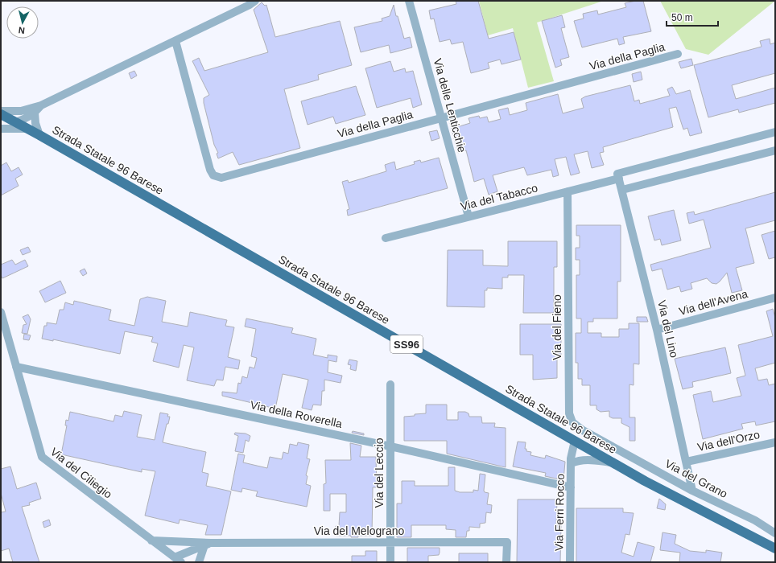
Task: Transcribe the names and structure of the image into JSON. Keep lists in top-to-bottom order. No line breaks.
{"streets":{"main road":["Strada Statale 96 Barese","SS96"],"street":["Via della Paglia","Via delle Lenticchie","Via del Tabacco","Via dell'Avena","Via del Fieno","Via del Lino","Via della Roverella","Via dell'Orzo","Via del Ciliegio","Via del Leccio","Via del Grano","Via Ferri Rocco","Via del Melograno"]},"crossings":[["Via della Paglia","Via delle Lenticchie"],["Via delle Lenticchie","Via del Tabacco"],["Via del Tabacco","Via del Fieno"],["Via del Tabacco","Via del Lino"],["Via dell'Avena","Via del Lino"],["Via del Fieno","Via del Grano"],["Via del Lino","Via dell'Orzo"],["Via del Lino","Via del Grano"],["Via della Roverella","Via del Ciliegio"],["Via della Roverella","Via del Leccio"],["Via della Roverella","Via Ferri Rocco"],["Via del Ciliegio","Via del Melograno"],["Via del Leccio","Via del Melograno"]],"scale_bar":"50 m","north":"bottom"}
